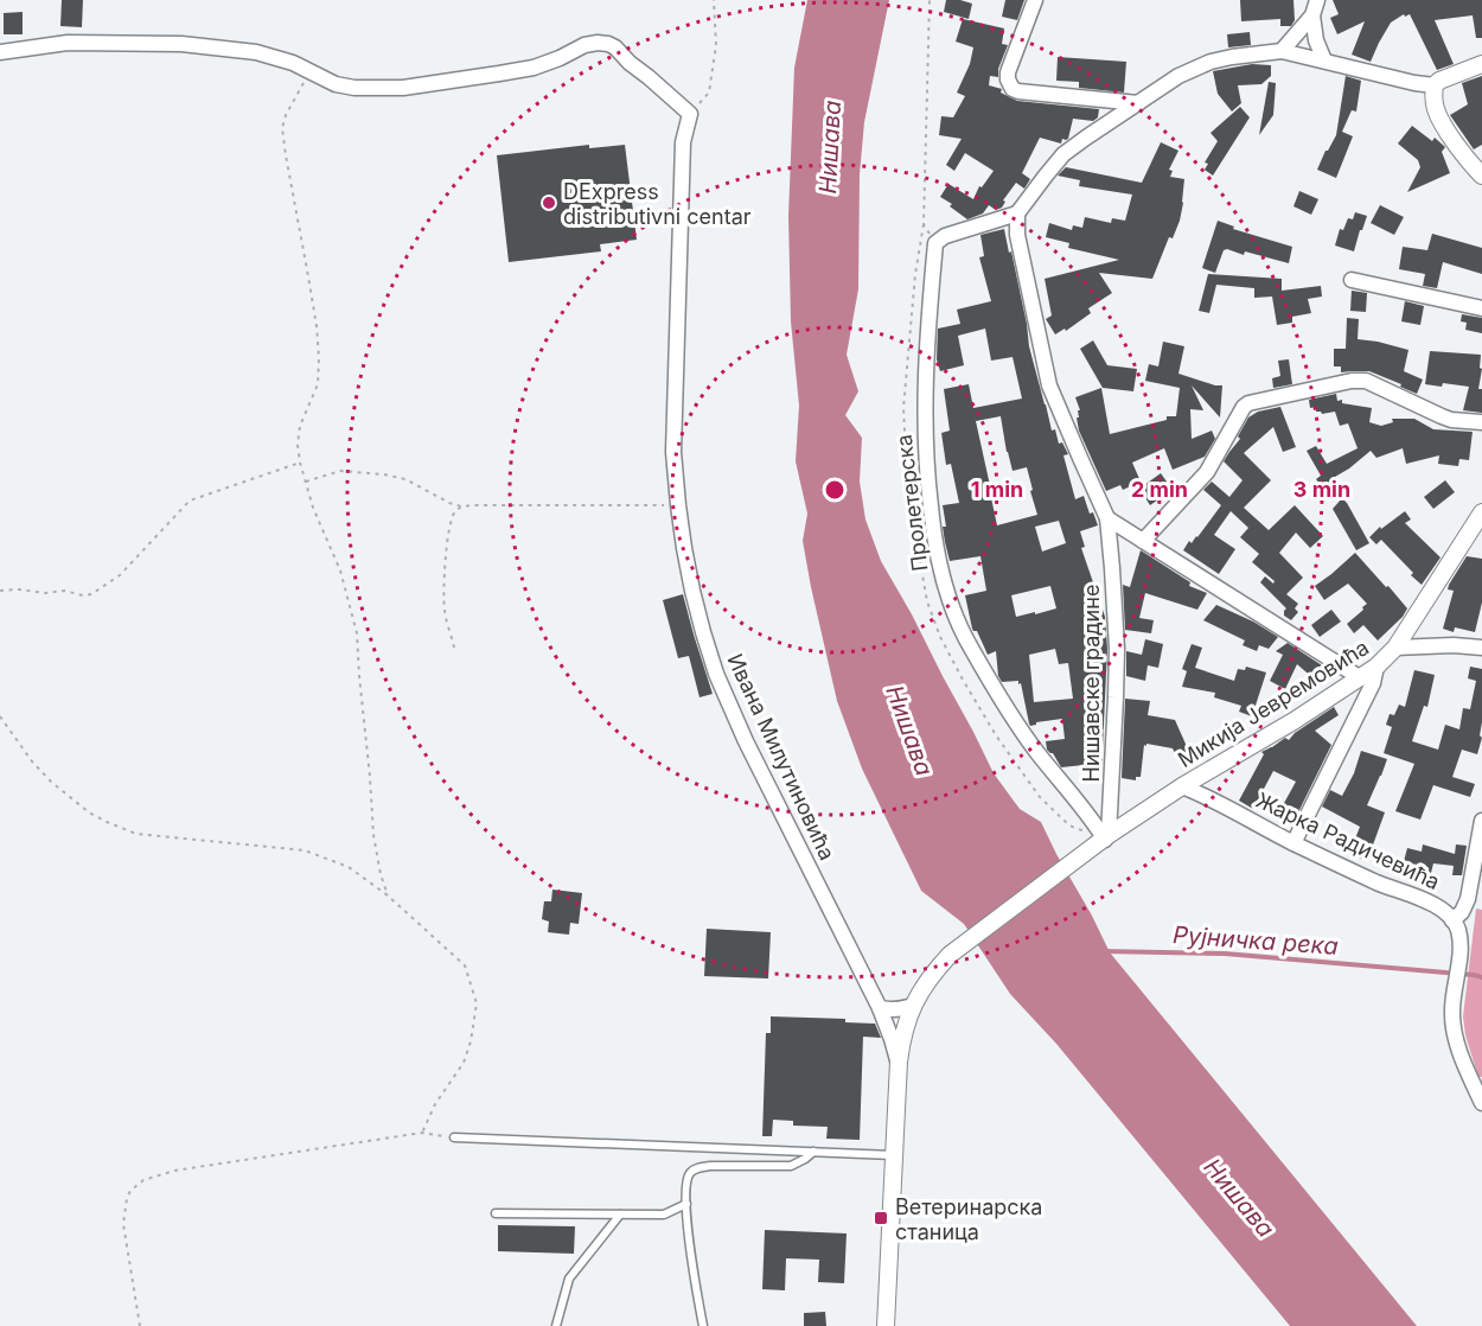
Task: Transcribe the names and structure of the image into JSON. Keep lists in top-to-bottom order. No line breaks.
{"streets":{"street":["Пролетерска","Нишавске градине","Микија Јевремовића","Ивана Милутиновића","Жарка Радичевића"]},"crossings":[["Пролетерска","Нишавске градине"],["Пролетерска","Микија Јевремовића"],["Нишавске градине","Микија Јевремовића"],["Микија Јевремовића","Ивана Милутиновића"],["Микија Јевремовића","Жарка Радичевића"]],"water":["Нишава","Рујничка река"],"places":{"other":["DExpress distributivni centar"],"transit":["Ветеринарска станица"]},"rings":["1 min","2 min","3 min"]}
